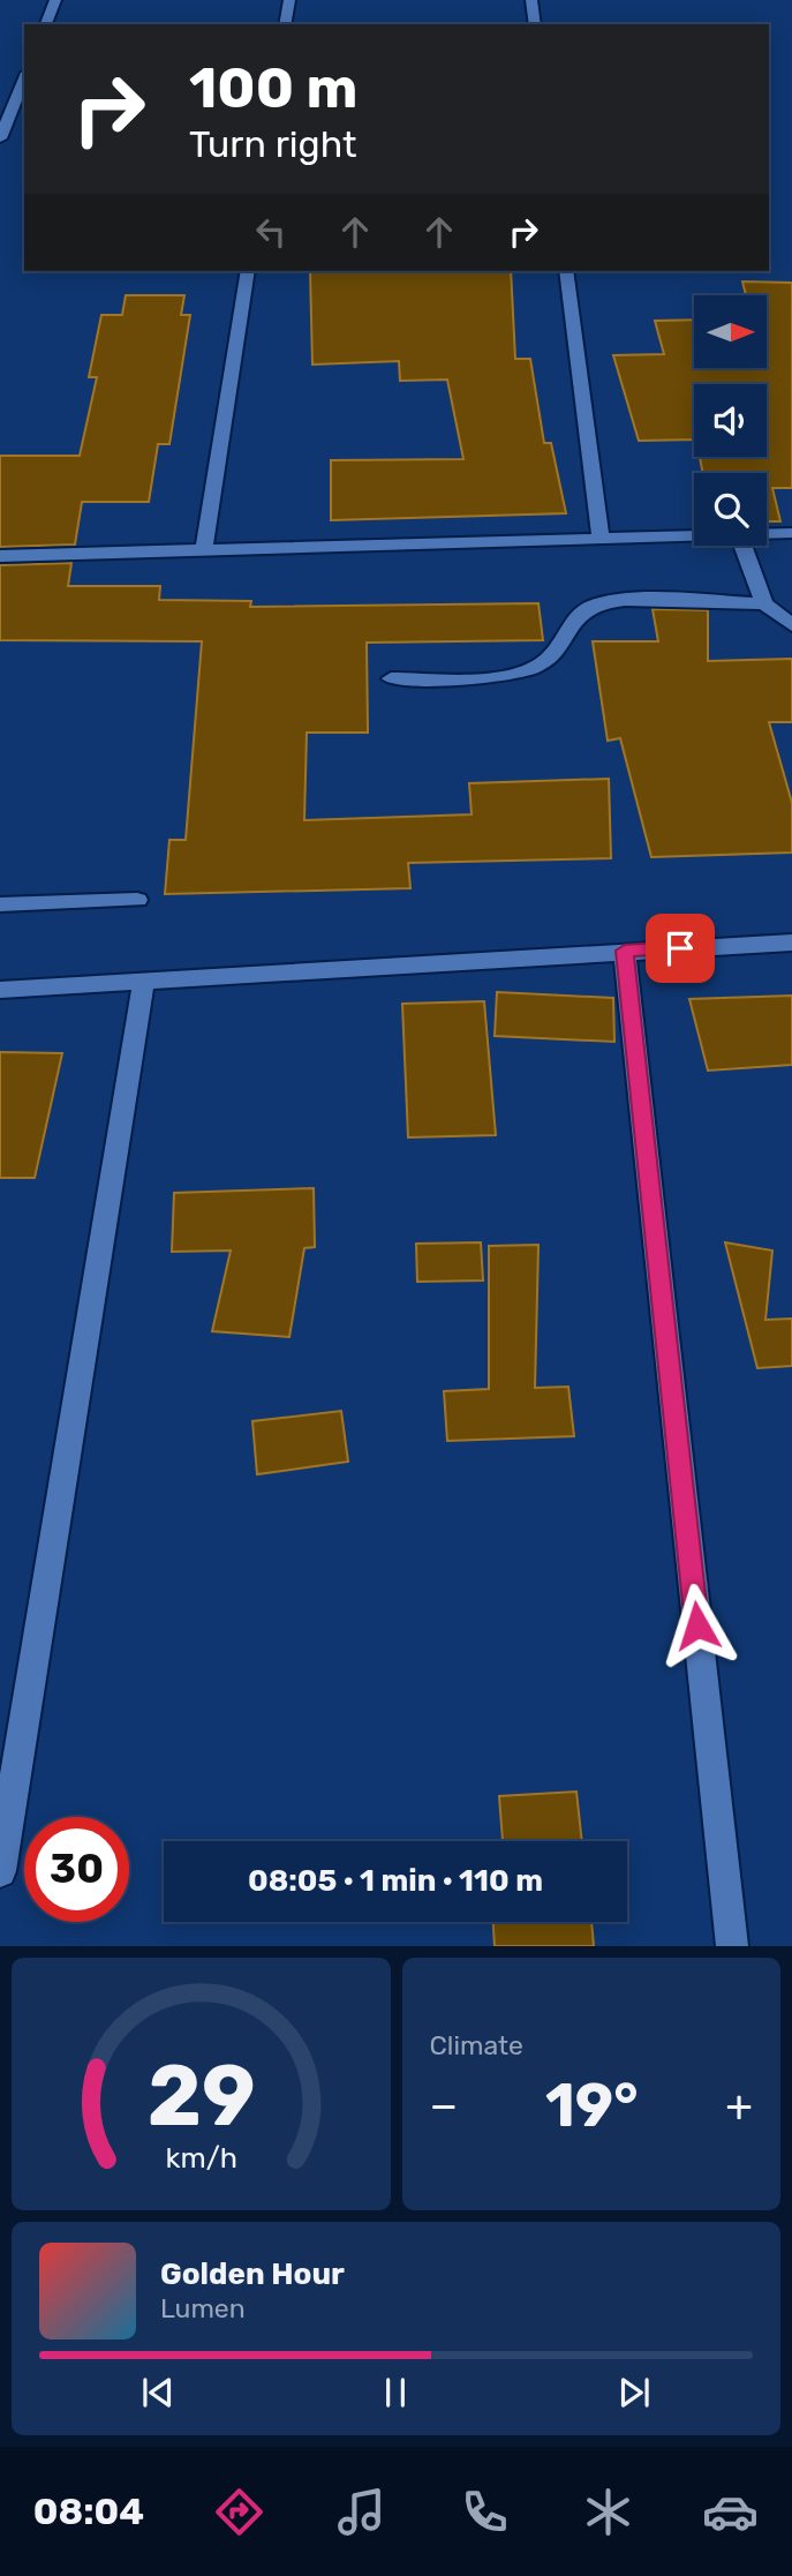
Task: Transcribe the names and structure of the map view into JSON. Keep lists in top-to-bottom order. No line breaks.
{"north":"right","page":{"turn":["100 m","Turn right"],"limit":"30","trip":"08:05 · 1 min · 110 m","tile":"Climate","heat":["−","19°","+"],"song":["Golden Hour","Lumen"],"tabs":"08:04","gauge":["29","km/h"]}}
